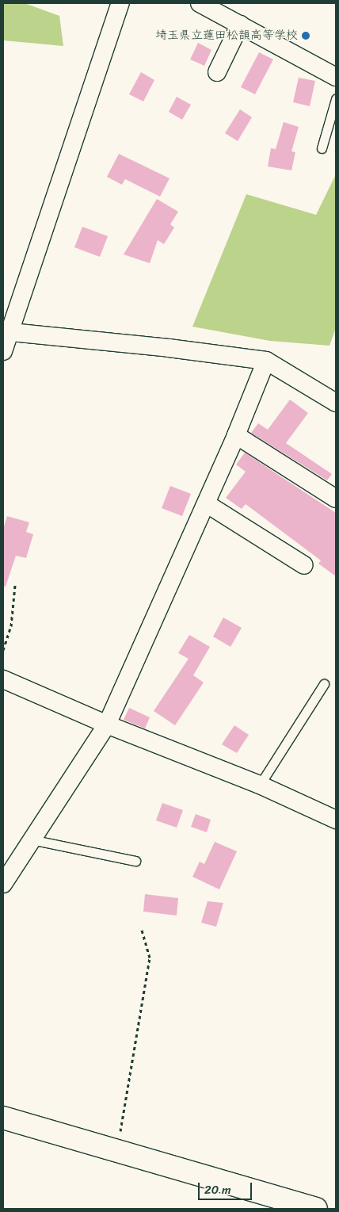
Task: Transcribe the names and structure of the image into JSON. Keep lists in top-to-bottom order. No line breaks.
{"places":["埼玉県立蓮田松韻高等学校"],"scale_bar":"20 m"}
